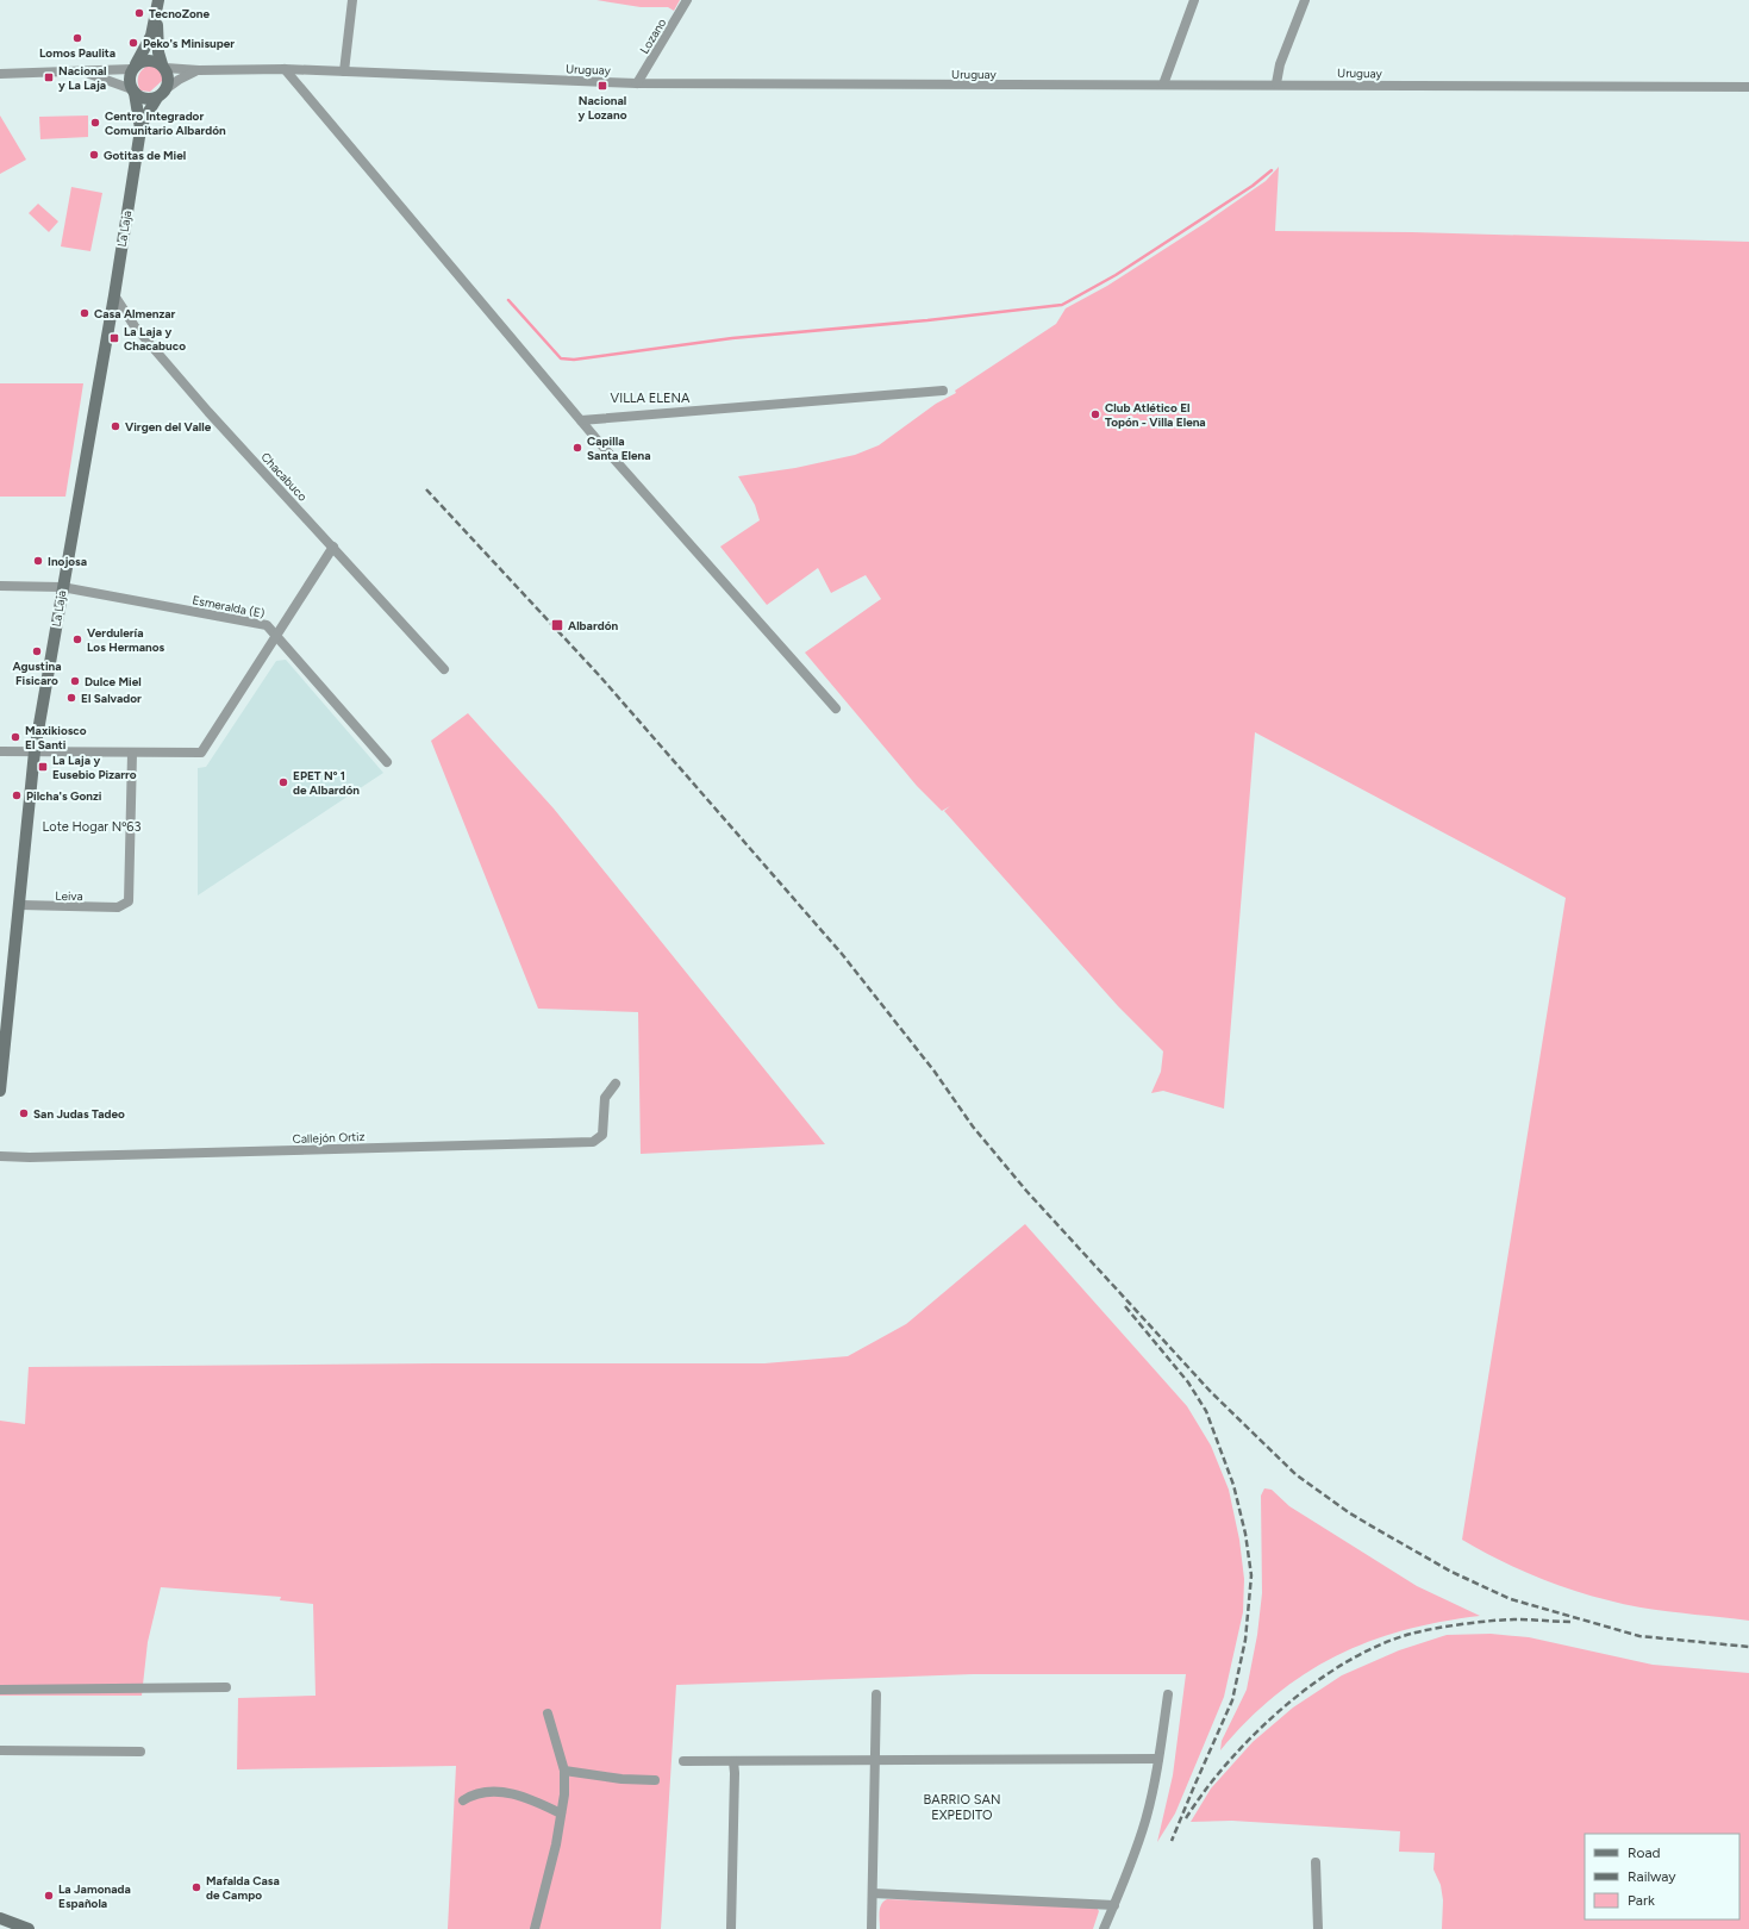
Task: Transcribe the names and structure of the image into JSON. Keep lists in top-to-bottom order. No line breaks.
{"streets":{"main road":["La Laja"],"street":["Lozano","Uruguay","Chacabuco","Esmeralda (E)","Leiva","Callejón Ortiz"]},"crossings":[["Lozano","Uruguay"],["Uruguay","La Laja"],["La Laja","Chacabuco"],["La Laja","Esmeralda (E)"],["La Laja","Leiva"]],"districts":["VILLA ELENA","Lote Hogar Nº63","BARRIO SAN EXPEDITO"],"places":{"other":["TecnoZone","Lomos Paulita","Peko's Minisuper","Centro Integrador Comunitario Albardón","Gotitas de Miel","Casa Almenzar","Club Atlético El Topón - Villa Elena","Virgen del Valle","Capilla Santa Elena","Inojosa","Verdulería Los Hermanos","Agustina Fisicaro","Dulce Miel","El Salvador","Maxikiosco El Santi","EPET Nº 1 de Albardón","Pilcha's Gonzi","San Judas Tadeo","Mafalda Casa de Campo","La Jamonada Española"],"transit":["Nacional y La Laja","Nacional y Lozano","La Laja y Chacabuco","Albardón","La Laja y Eusebio Pizarro"]},"legend":["Road","Railway","Park"]}
